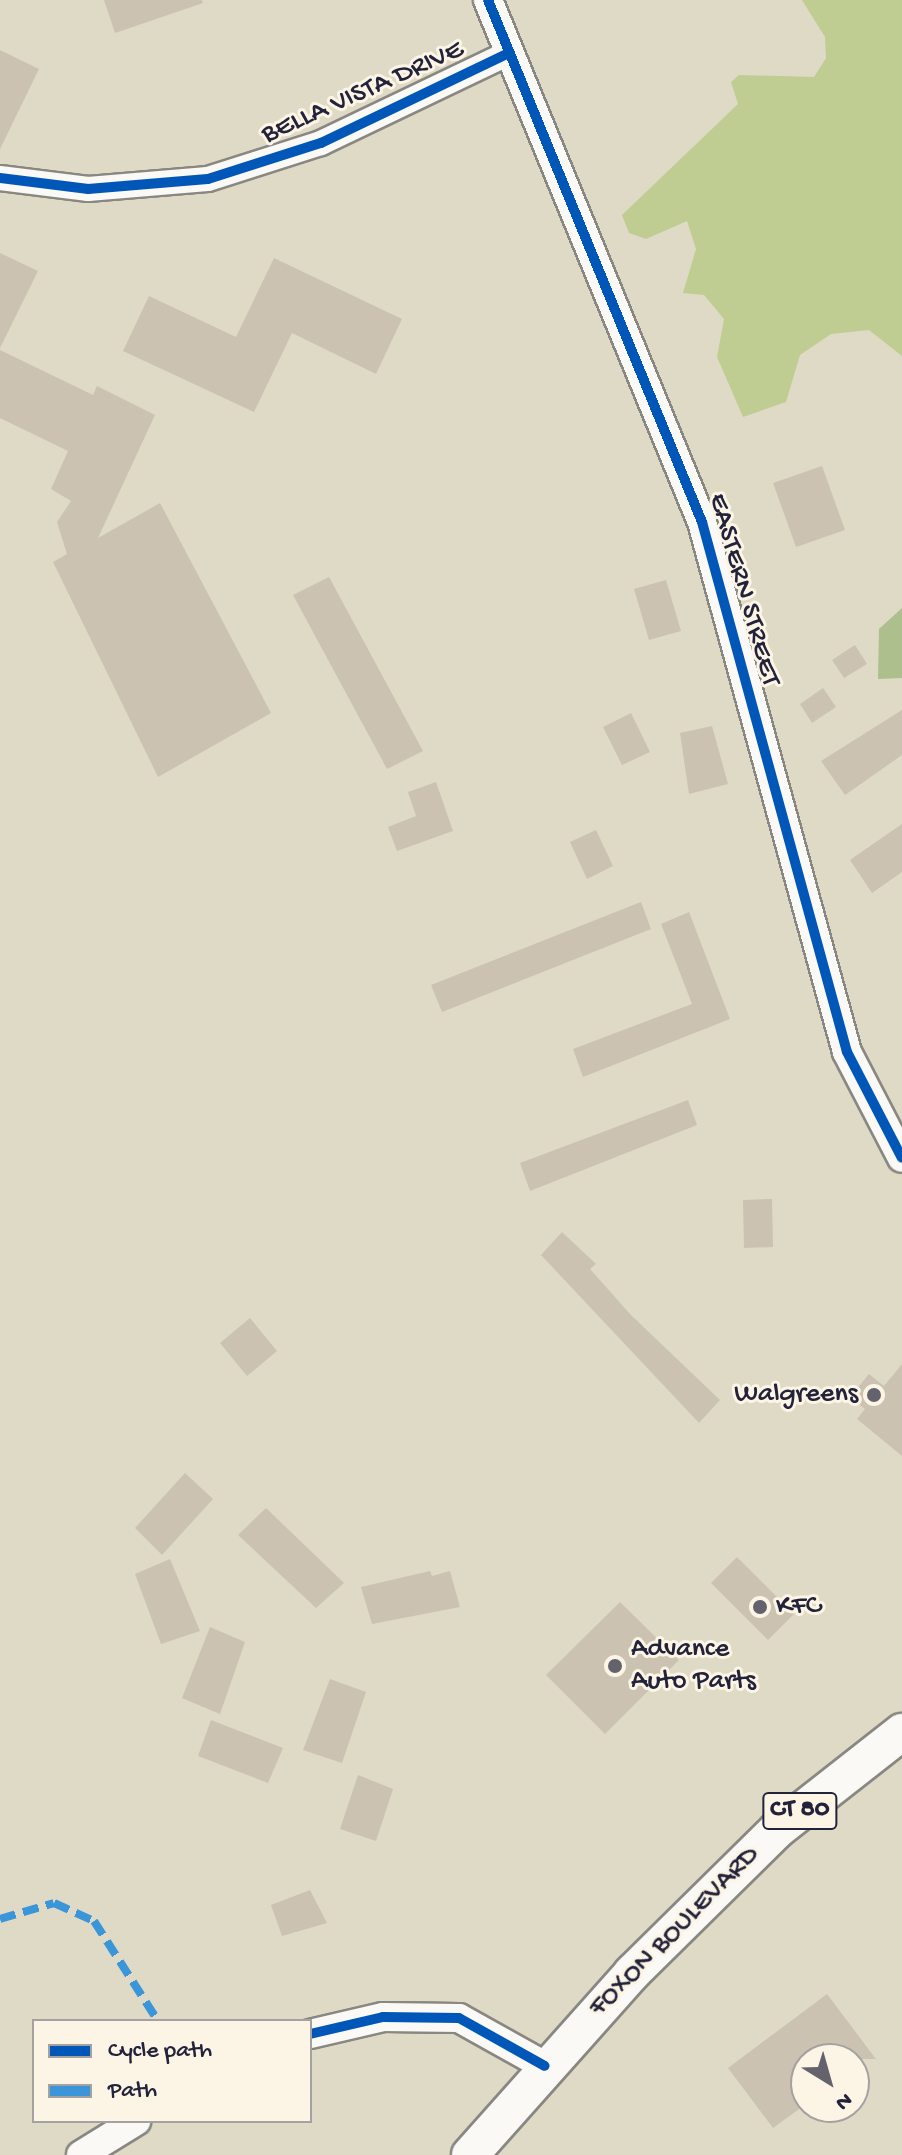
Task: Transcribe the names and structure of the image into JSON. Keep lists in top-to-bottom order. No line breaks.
{"streets":{"main road":["CT 80","FOXON BOULEVARD"],"street":["BELLA VISTA DRIVE","EASTERN STREET"]},"crossings":[["BELLA VISTA DRIVE","EASTERN STREET"]],"places":["Walgreens","KFC","Advance Auto Parts"],"legend":["Cycle path","Path"],"north":"bottom right"}
